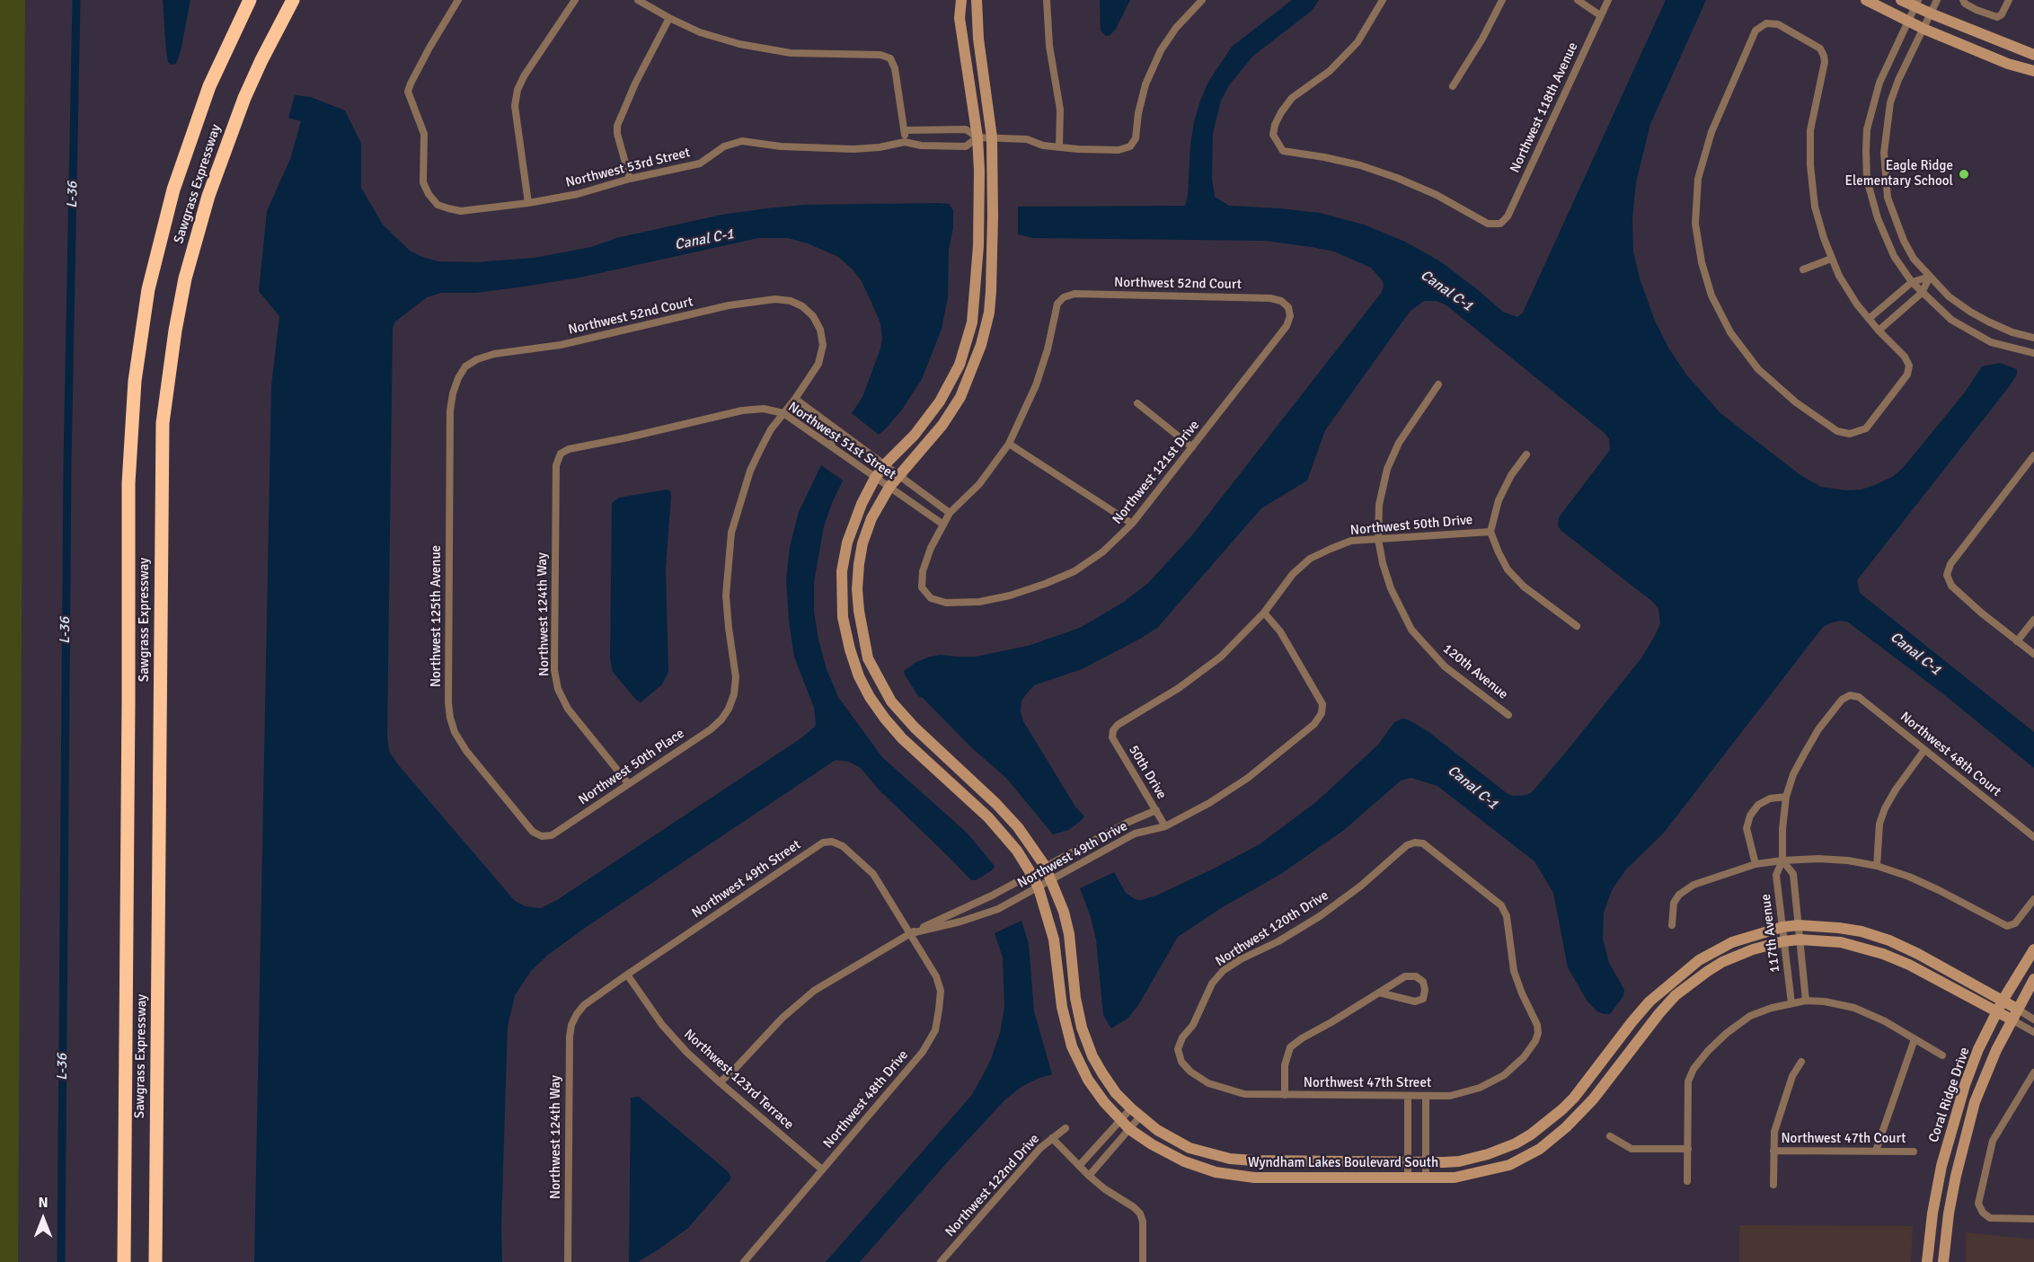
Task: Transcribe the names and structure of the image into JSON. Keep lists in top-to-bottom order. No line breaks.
{"streets":{"highway":["Sawgrass Expressway"],"street":["Northwest 118th Avenue","Northwest 53rd Street","Northwest 52nd Court","Northwest 51st Street","Northwest 121st Drive","Northwest 50th Drive","Northwest 124th Way","Northwest 125th Avenue","120th Avenue","Northwest 48th Court","Northwest 50th Place","50th Drive","Northwest 49th Drive","Northwest 49th Street","Northwest 120th Drive","117th Avenue","Northwest 123rd Terrace","Northwest 47th Street","Coral Ridge Drive","Northwest 48th Drive","Northwest 47th Court","Wyndham Lakes Boulevard South","Northwest 122nd Drive"]},"crossings":[["Northwest 53rd Street","Wyndham Lakes Boulevard South"],["Northwest 52nd Court","Northwest 51st Street"],["Northwest 52nd Court","Northwest 121st Drive"],["Northwest 52nd Court","Northwest 125th Avenue"],["Northwest 51st Street","Northwest 121st Drive"],["Northwest 51st Street","Northwest 124th Way"],["Northwest 51st Street","Northwest 50th Place"],["Northwest 51st Street","Wyndham Lakes Boulevard South"],["Northwest 50th Drive","120th Avenue"],["Northwest 50th Drive","50th Drive"],["Northwest 50th Drive","Northwest 49th Drive"],["Northwest 124th Way","Northwest 50th Place"],["Northwest 124th Way","Northwest 49th Street"],["Northwest 125th Avenue","Northwest 50th Place"],["Northwest 48th Court","117th Avenue"],["50th Drive","Northwest 49th Drive"],["Northwest 49th Drive","Northwest 49th Street"],["Northwest 49th Drive","Northwest 123rd Terrace"],["Northwest 49th Drive","Northwest 48th Drive"],["Northwest 49th Drive","Wyndham Lakes Boulevard South"],["Northwest 49th Street","Northwest 123rd Terrace"],["Northwest 49th Street","Northwest 48th Drive"],["Northwest 120th Drive","Northwest 47th Street"],["117th Avenue","Wyndham Lakes Boulevard South"],["Northwest 123rd Terrace","Northwest 48th Drive"],["Coral Ridge Drive","Wyndham Lakes Boulevard South"]],"water":["L-36","Canal C-1"],"places":["Eagle Ridge Elementary School"],"north":"top"}
